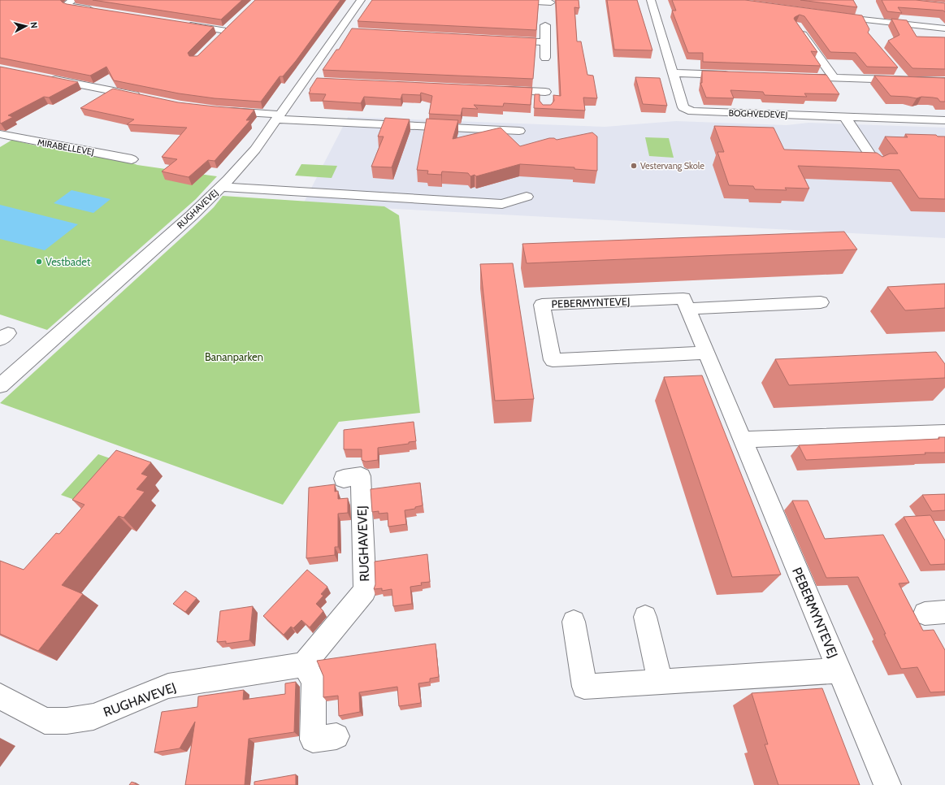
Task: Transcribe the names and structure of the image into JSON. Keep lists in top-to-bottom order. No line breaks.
{"streets":{"street":["BOGHVEDEVEJ","MIRABELLEVEJ","RUGHAVEVEJ","PEBERMYNTEVEJ"]},"parks":["Bananparken"],"places":["Vestervang Skole","Vestbadet"],"north":"right"}
